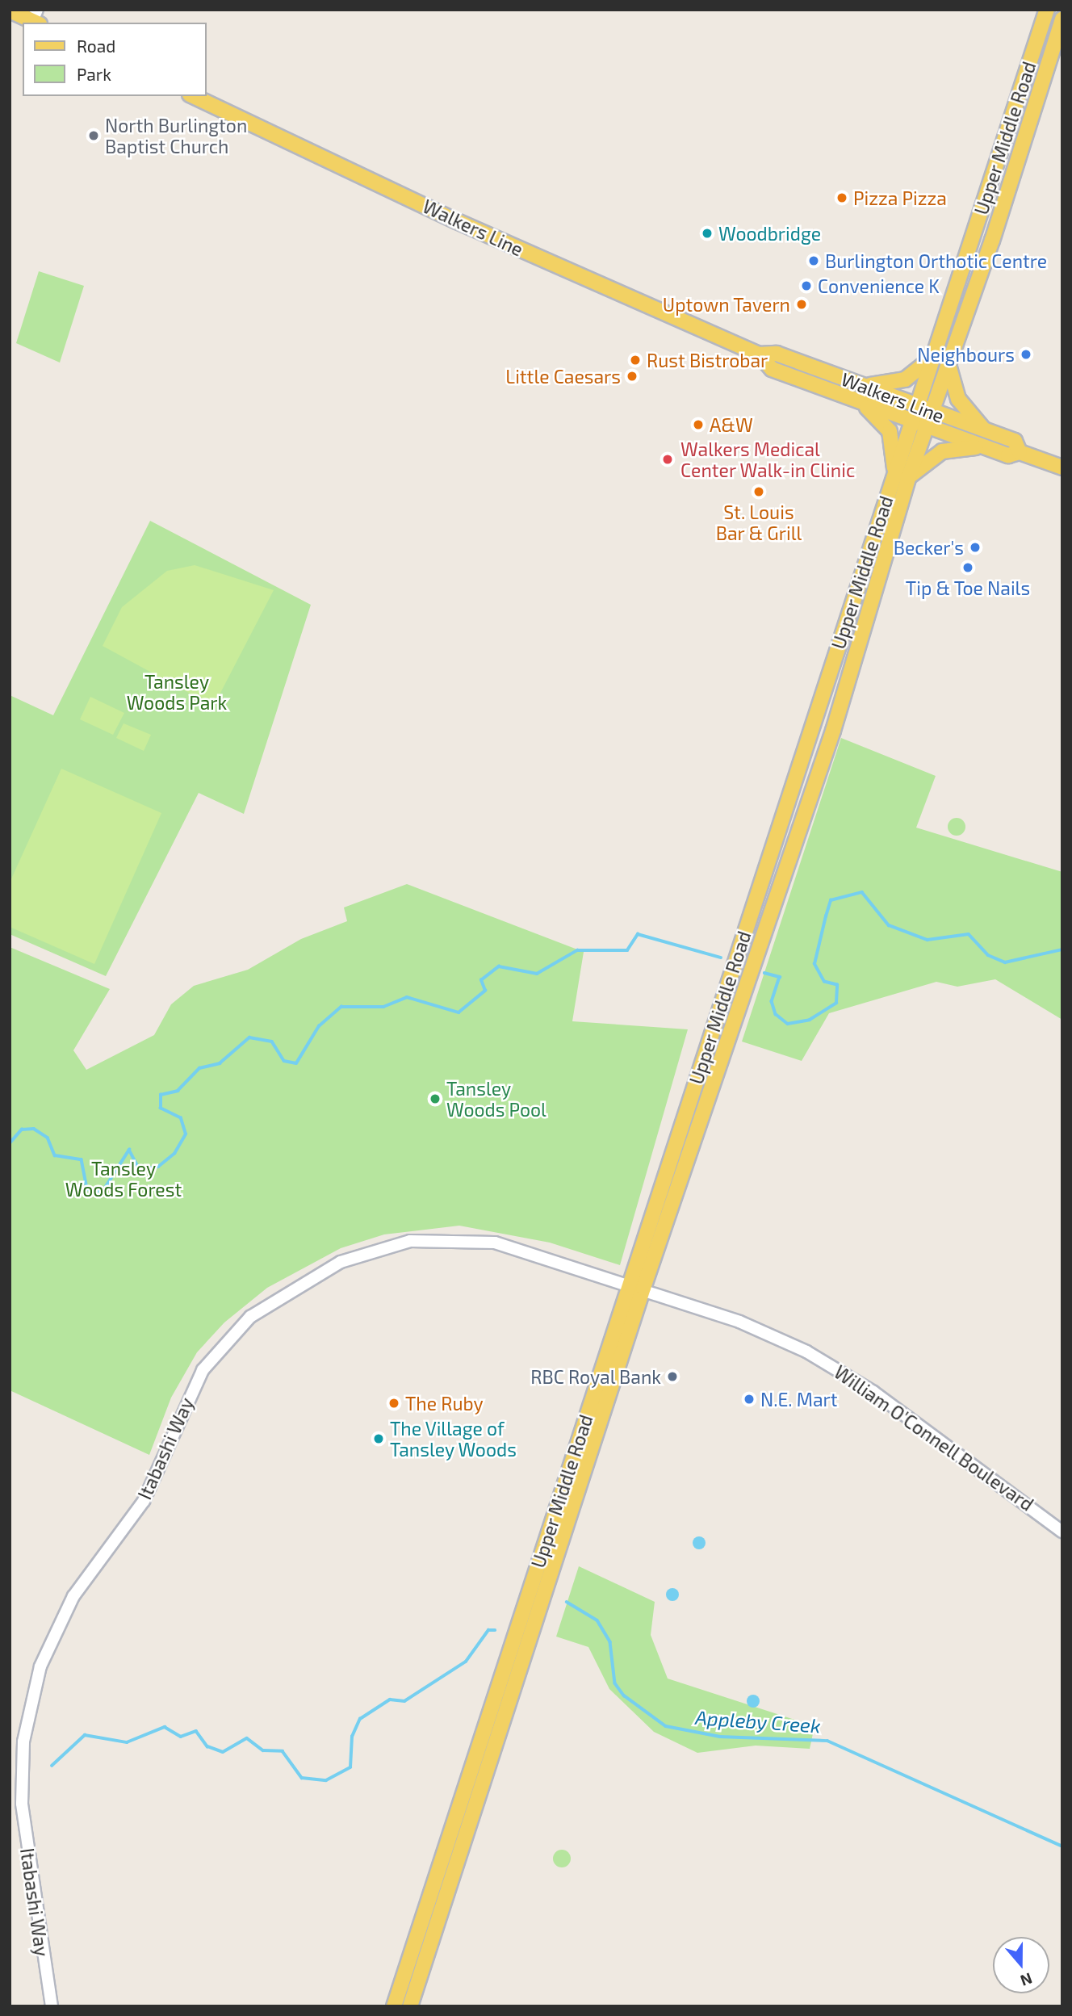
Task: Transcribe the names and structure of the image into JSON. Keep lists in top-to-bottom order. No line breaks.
{"streets":{"main road":["Upper Middle Road","Walkers Line"],"street":["William O'Connell Boulevard","Itabashi Way"]},"crossings":[["Upper Middle Road","Walkers Line"],["Upper Middle Road","William O'Connell Boulevard"],["Upper Middle Road","Itabashi Way"],["William O'Connell Boulevard","Itabashi Way"]],"water":["Appleby Creek"],"parks":["Tansley Woods Park","Tansley Woods Forest"],"places":["North Burlington Baptist Church","Pizza Pizza","Woodbridge","Burlington Orthotic Centre","Convenience K","Uptown Tavern","Neighbours","Rust Bistrobar","Little Caesars","A&W","Walkers Medical Center Walk-in Clinic","St. Louis Bar & Grill","Becker's","Tip & Toe Nails","Tansley Woods Pool","RBC Royal Bank","N.E. Mart","The Ruby","The Village of Tansley Woods"],"legend":["Road","Park"],"north":"bottom"}
